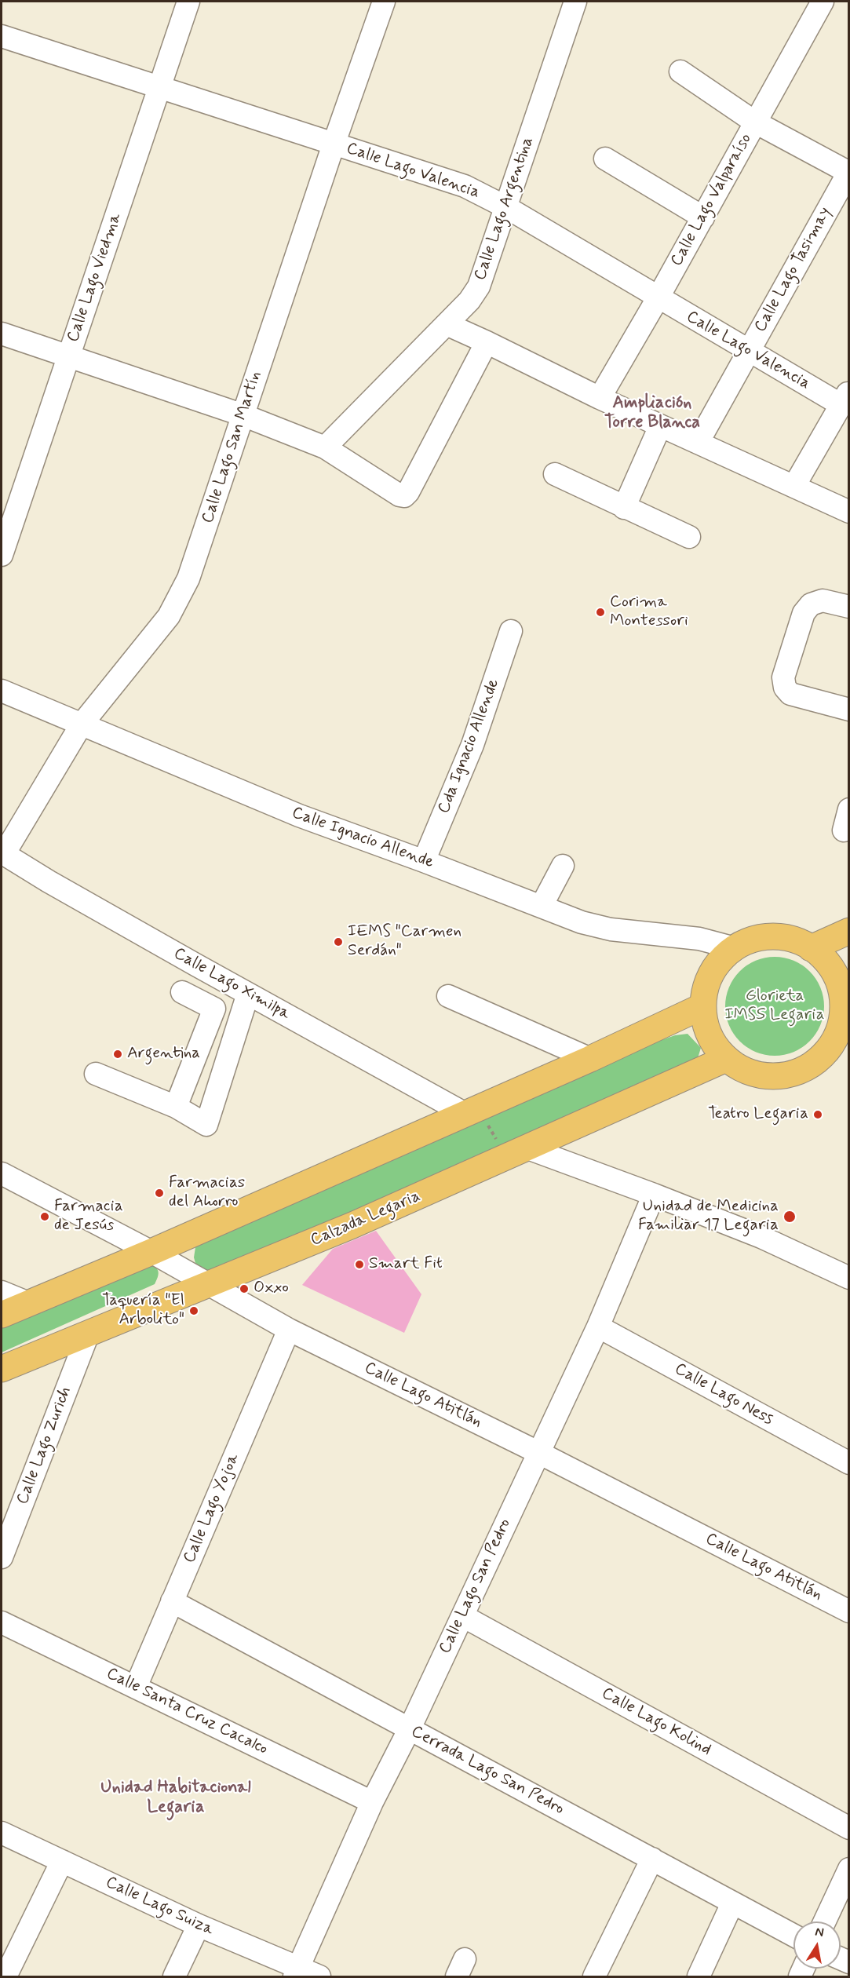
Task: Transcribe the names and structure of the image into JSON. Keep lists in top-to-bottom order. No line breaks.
{"streets":{"main road":["Calzada Legaria"],"street":["Calle Lago Valencia","Calle Lago Valparaíso","Calle Lago Argentina","Calle Lago Tasimay","Calle Lago Viedma","Calle Lago San Martín","Cda Ignacio Allende","Calle Ignacio Allende","Calle Lago Ximilpa","Calle Lago Ness","Calle Lago Atitlán","Calle Lago Zurich","Calle Lago Yojoa","Calle Lago San Pedro","Calle Santa Cruz Cacalco","Calle Lago Kolind","Cerrada Lago San Pedro","Calle Lago Suiza"]},"crossings":[["Calle Lago Valencia","Calle Lago Valparaíso"],["Calle Lago Valencia","Calle Lago Argentina"],["Calle Lago Valencia","Calle Lago Tasimay"],["Calle Lago Valencia","Calle Lago Viedma"],["Calle Lago Valencia","Calle Lago San Martín"],["Calle Lago San Martín","Calle Ignacio Allende"],["Calle Lago San Martín","Calle Lago Ximilpa"],["Cda Ignacio Allende","Calle Ignacio Allende"],["Calle Ignacio Allende","Calzada Legaria"],["Calzada Legaria","Calle Lago Atitlán"],["Calzada Legaria","Calle Lago Zurich"],["Calle Lago Ness","Calle Lago San Pedro"],["Calle Lago Atitlán","Calle Lago Yojoa"],["Calle Lago Atitlán","Calle Lago San Pedro"],["Calle Lago Yojoa","Calle Santa Cruz Cacalco"],["Calle Lago Yojoa","Cerrada Lago San Pedro"],["Calle Lago San Pedro","Calle Santa Cruz Cacalco"],["Calle Lago San Pedro","Calle Lago Kolind"],["Calle Lago San Pedro","Cerrada Lago San Pedro"],["Calle Lago San Pedro","Calle Lago Suiza"]],"districts":["Ampliación Torre Blanca","Unidad Habitacional Legaria"],"parks":["Glorieta IMSS Legaria"],"places":["Corima Montessori","IEMS \"Carmen Serdán\"","Argentina","Teatro Legaria","Farmacias del Ahorro","Farmacia de Jesús","Unidad de Medicina Familiar 17 Legaria","Smart Fit","Oxxo","Taquería \"El Arbolito\""],"north":"top"}
